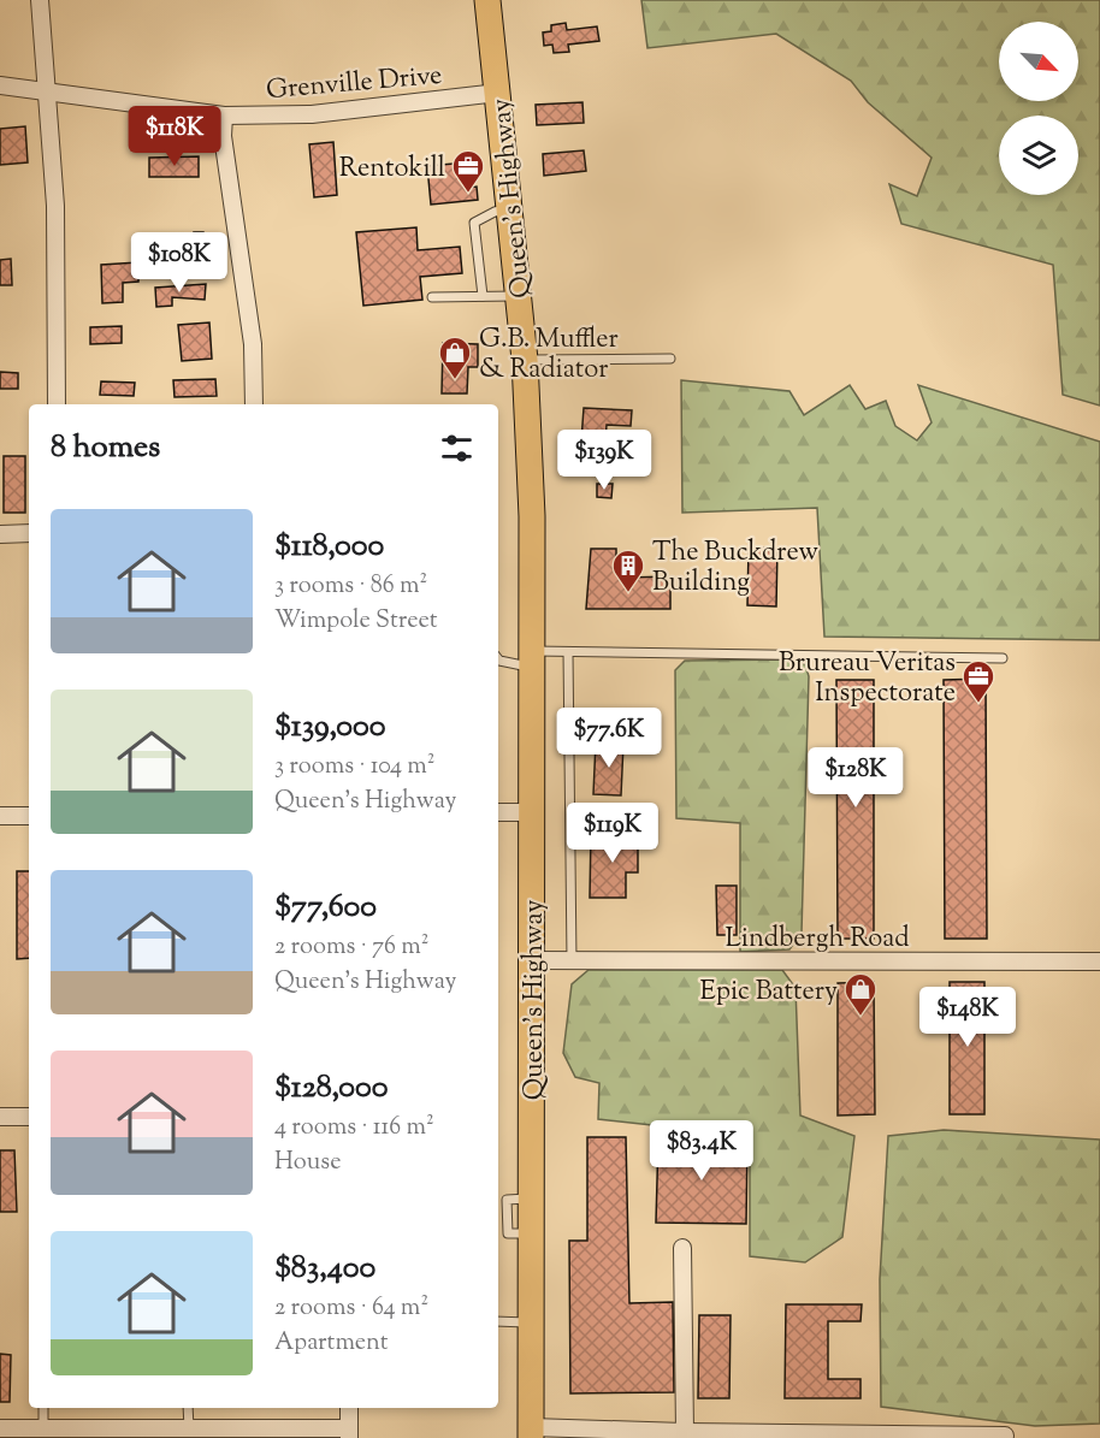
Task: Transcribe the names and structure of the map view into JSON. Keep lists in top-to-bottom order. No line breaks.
{"streets":{"main road":["Queen's Highway"],"street":["Grenville Drive","Lindbergh Road"]},"crossings":[["Grenville Drive","Queen's Highway"],["Queen's Highway","Lindbergh Road"]],"places":{"office":["Rentokill","Brureau Veritas Inspectorate"],"shop":["G.B. Muffler & Radiator","Epic Battery"],"building":["The Buckdrew Building"]},"north":"bottom right","page":{"price":["$118K","$108K","$139K","$77.6K","$128K","$119K","$148K","$83.4K"],"heading":"8 homes","list":[{"name":"$118,000","note":"3 rooms · 86 m² · Wimpole Street"},{"name":"$139,000","note":"3 rooms · 104 m² · Queen's Highway"},{"name":"$77,600","note":"2 rooms · 76 m² · Queen's Highway"},{"name":"$128,000","note":"4 rooms · 116 m² · House"},{"name":"$83,400","note":"2 rooms · 64 m² · Apartment"}]}}
